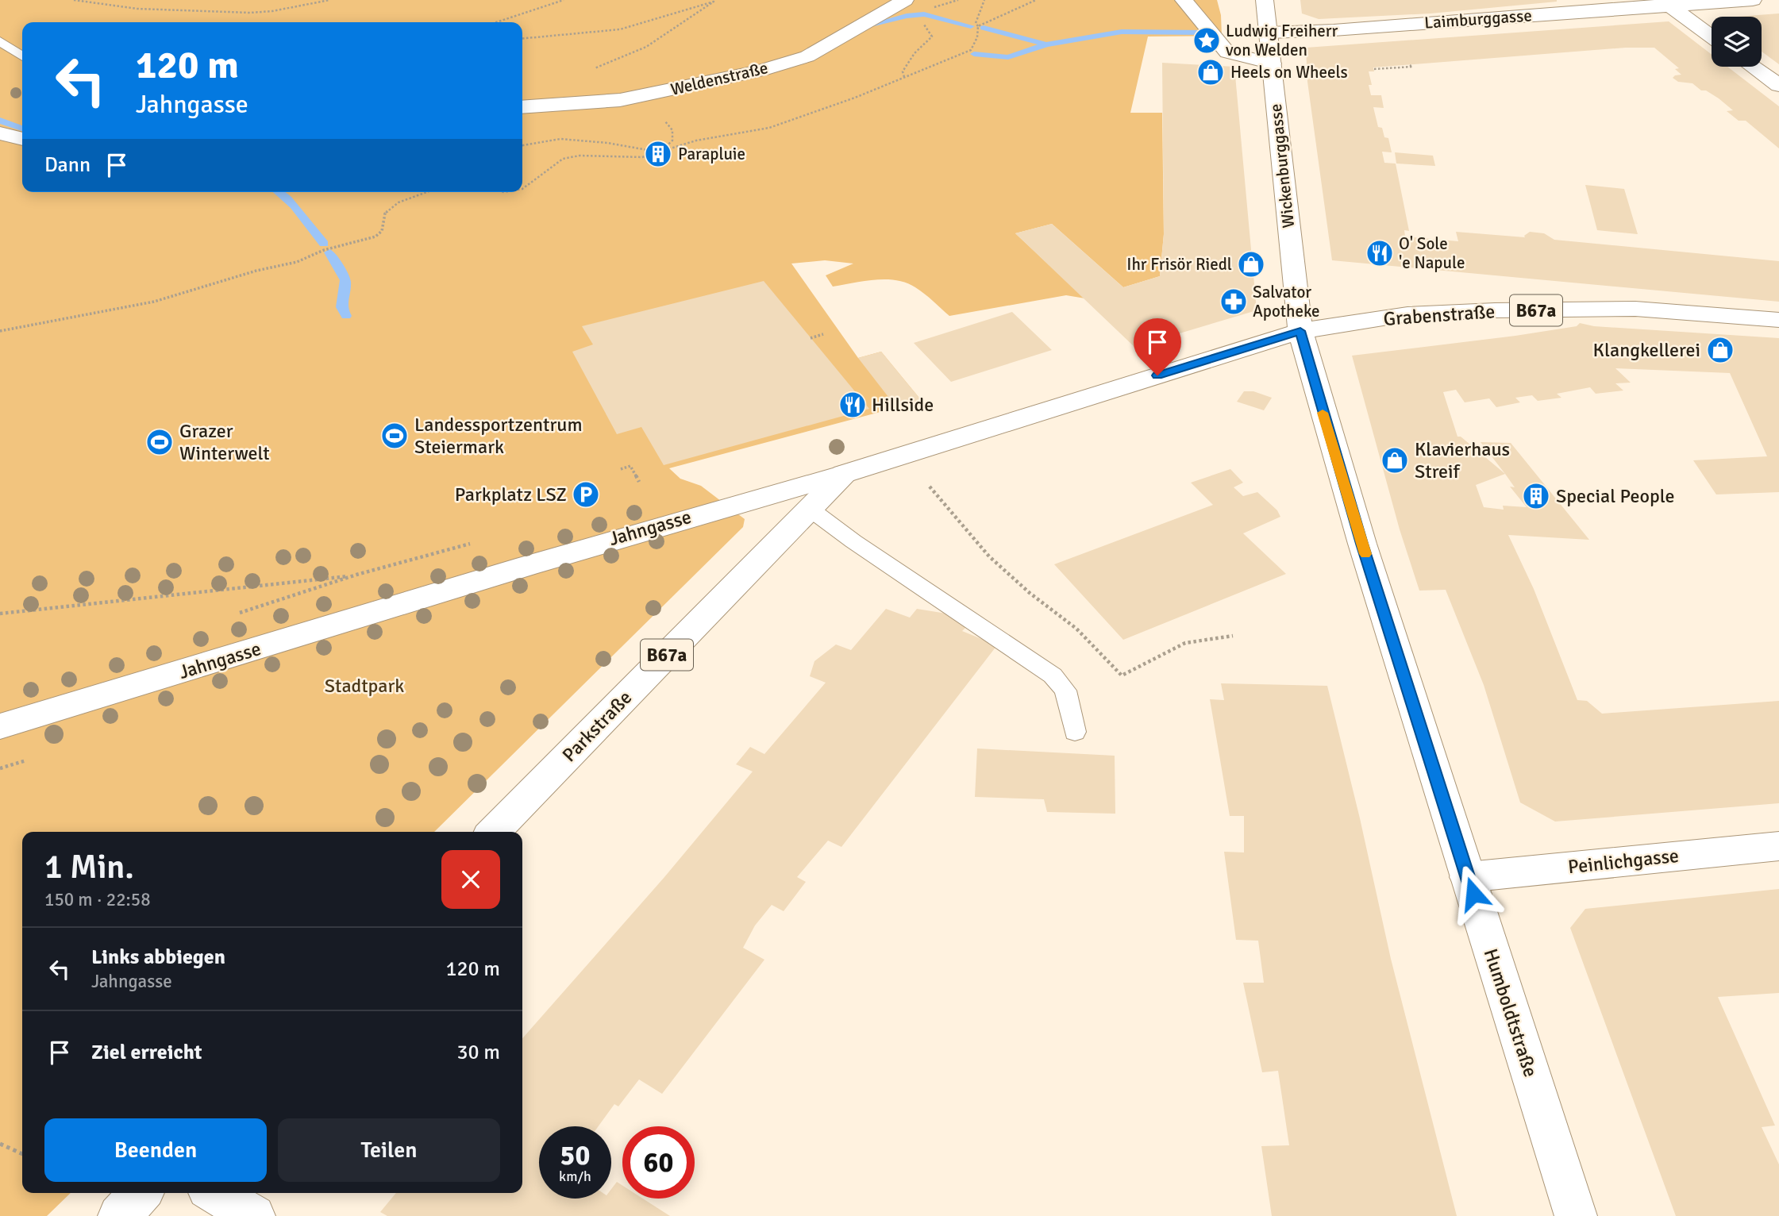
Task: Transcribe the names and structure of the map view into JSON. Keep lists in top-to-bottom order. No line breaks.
{"streets":{"main road":["Laimburggasse","Weldenstraße","Wickenburggasse","B67a","Grabenstraße","Jahngasse","Parkstraße","Peinlichgasse","Humboldtstraße"]},"crossings":[["Laimburggasse","Wickenburggasse"],["Wickenburggasse","Grabenstraße"],["Wickenburggasse","Jahngasse"],["Wickenburggasse","Humboldtstraße"],["Grabenstraße","Jahngasse"],["Grabenstraße","Humboldtstraße"],["Jahngasse","Parkstraße"],["Jahngasse","Humboldtstraße"],["Peinlichgasse","Humboldtstraße"]],"parks":["Stadtpark"],"places":{"place":["Ludwig Freiherr von Welden"],"shop":["Heels on Wheels","Ihr Frisör Riedl","Klangkellerei","Klavierhaus Streif"],"building":["Parapluie","Special People"],"restaurant":["O' Sole 'e Napule","Hillside"],"pharmacy":["Salvator Apotheke"],"sports":["Landessportzentrum Steiermark","Grazer Winterwelt"],"parking":["Parkplatz LSZ"]},"page":{"turn":["120 m","Jahngasse"],"then":"Dann","heading":["1 Min.","150 m · 22:58"],"list":[{"name":"Links abbiegen","note":"Jahngasse","value":"120 m"},{"name":"Ziel erreicht","value":"30 m"}],"buttons":["Beenden","Teilen"],"speed":"50 km/h","limit":"60"}}
